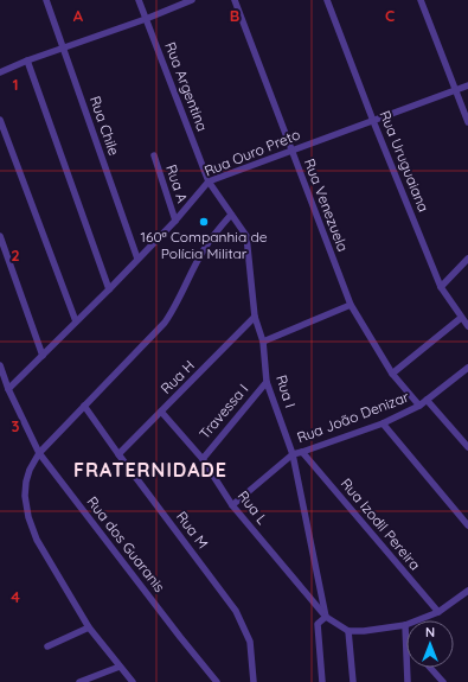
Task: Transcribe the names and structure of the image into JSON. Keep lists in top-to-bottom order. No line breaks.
{"streets":{"street":["Rua Argentina","Rua Chile","Rua Ouro Preto","Rua Uruguaiana","Rua A","Rua Venezuela","Rua H","Rua I","Travessa I","Rua João Denizar","Rua L","Rua Izodil Pereira","Rua M","Rua dos Guaranis"]},"crossings":[["Rua Argentina","Rua Ouro Preto"],["Rua Argentina","Rua I"],["Rua Chile","Rua Ouro Preto"],["Rua Ouro Preto","Rua Uruguaiana"],["Rua Ouro Preto","Rua A"],["Rua Ouro Preto","Rua Venezuela"],["Rua Ouro Preto","Rua I"],["Rua Ouro Preto","Rua dos Guaranis"],["Rua Venezuela","Rua João Denizar"],["Rua H","Rua I"],["Rua H","Rua L"],["Rua H","Rua M"],["Rua I","Travessa I"],["Rua I","Rua João Denizar"],["Rua I","Rua L"],["Travessa I","Rua L"],["Rua João Denizar","Rua Izodil Pereira"]],"districts":["FRATERNIDADE"],"places":["160ª Companhia de Polícia Militar"],"north":"top","grid":{"columns":["A","B","C"],"rows":["1","2","3","4"]}}
